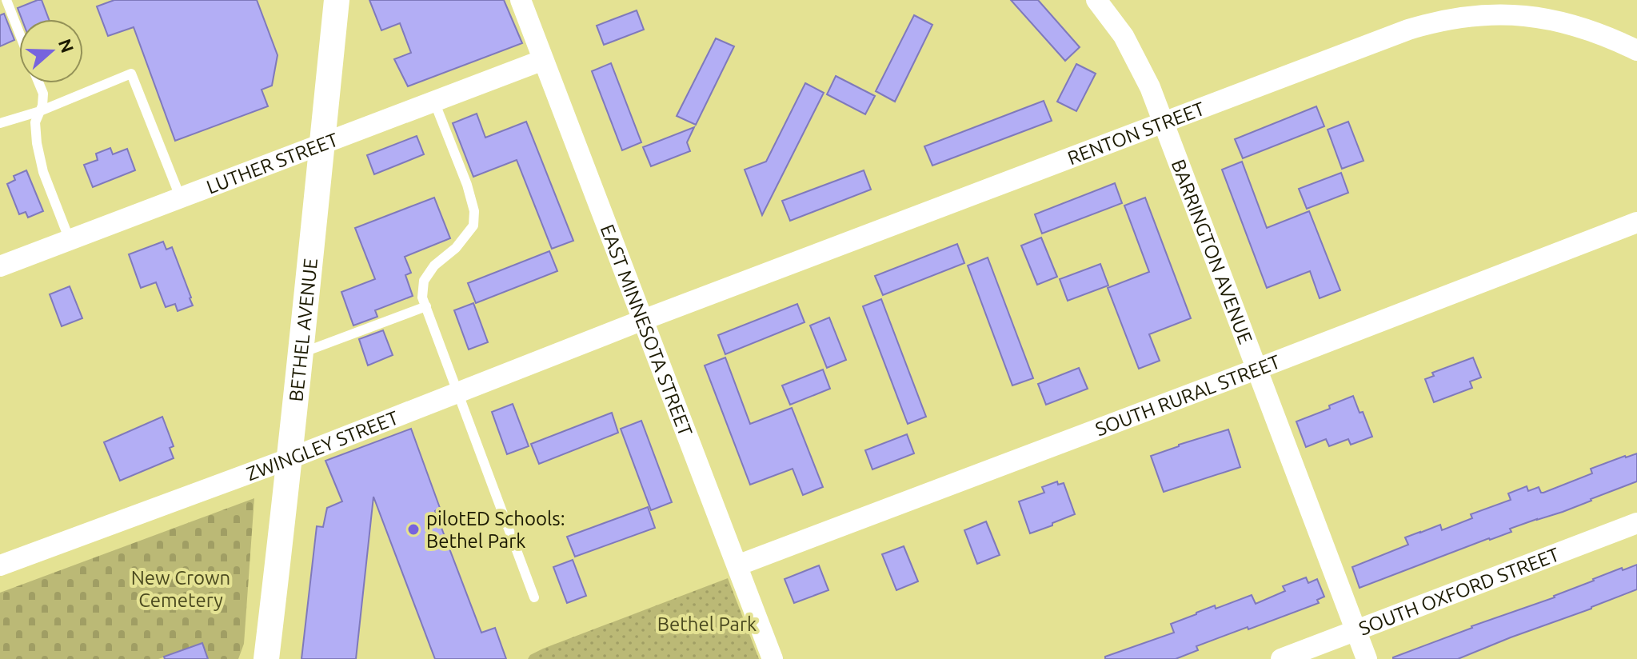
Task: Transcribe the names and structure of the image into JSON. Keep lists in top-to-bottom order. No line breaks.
{"streets":{"street":["RENTON STREET","LUTHER STREET","BARRINGTON AVENUE","BETHEL AVENUE","EAST MINNESOTA STREET","SOUTH RURAL STREET","ZWINGLEY STREET","SOUTH OXFORD STREET"]},"crossings":[["RENTON STREET","BARRINGTON AVENUE"],["RENTON STREET","EAST MINNESOTA STREET"],["RENTON STREET","ZWINGLEY STREET"],["LUTHER STREET","BETHEL AVENUE"],["LUTHER STREET","EAST MINNESOTA STREET"],["BARRINGTON AVENUE","SOUTH RURAL STREET"],["BARRINGTON AVENUE","SOUTH OXFORD STREET"],["BETHEL AVENUE","ZWINGLEY STREET"],["EAST MINNESOTA STREET","SOUTH RURAL STREET"],["EAST MINNESOTA STREET","ZWINGLEY STREET"]],"parks":["New Crown Cemetery","Bethel Park"],"places":["pilotED Schools: Bethel Park"],"north":"right"}
